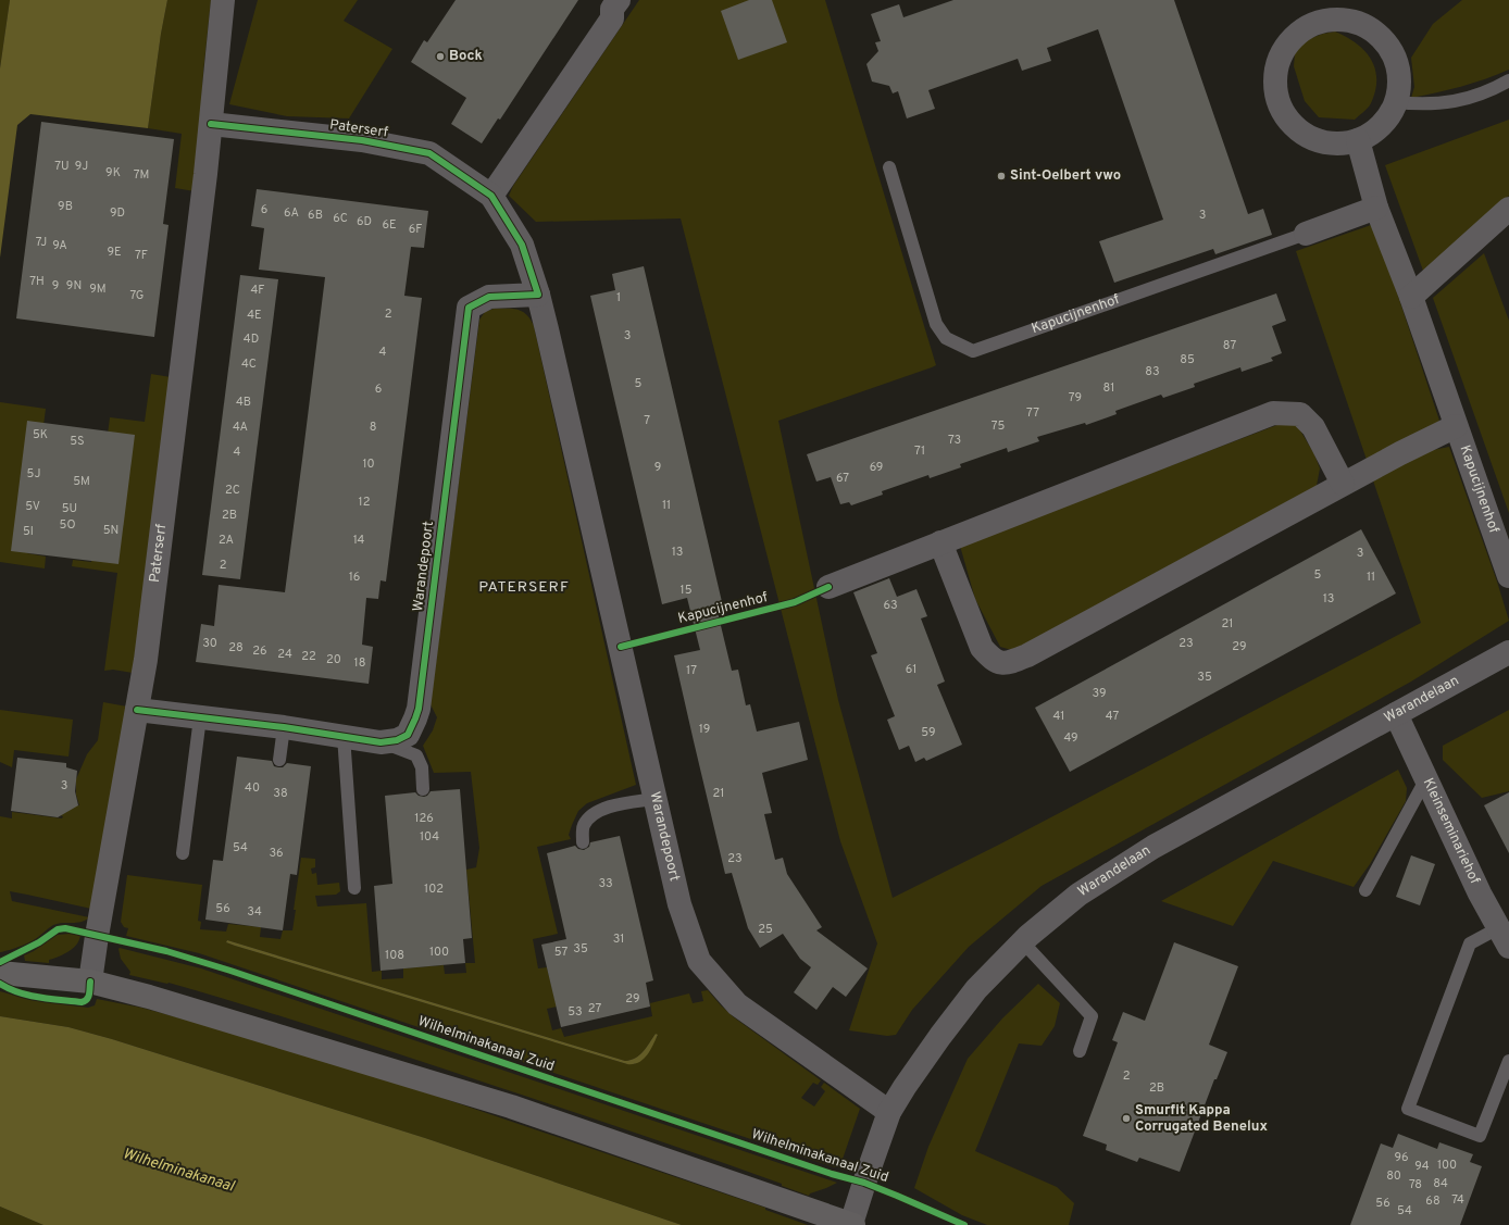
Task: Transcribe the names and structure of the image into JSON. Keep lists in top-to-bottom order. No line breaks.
{"streets":{"street":["Paterserf","Kapucijnenhof","Warandepoort","Warandelaan","Kleinseminariehof"],"cycle path":["Wilhelminakanaal Zuid"]},"crossings":[["Paterserf","Warandepoort"],["Warandepoort","Warandelaan"],["Warandelaan","Kleinseminariehof"]],"districts":["PATERSERF"],"water":["Wilhelminakanaal"],"places":["Bock","Sint-Oelbert vwo","Smurfit Kappa Corrugated Benelux"],"house_numbers":["7U","9J","9K","7M","9B","6","9D","6A","6B","3","6C","6D","6E","6F","7J","9A","9E","7F","7H","9","9N","9M","4F","7G","1","2","4E","3","4D","87","4","85","4C","83","5","81","6","79","4B","77","7","75","4A","8","5K","73","5S","71","4","10","9","69","5J","67","5M","2C","12","11","5V","5U","2B","5O","5N","5I","2A","14","13","3","2","5","16","11","15","13","63","21","30","23","29","28","26","24","22","20","18","61","17","35","39","41","47","19","59","49","3","40","38","21","126","104","54","36","23","33","102","56","34","25","31","35","100","57","108","29","27","53","2","2B","96","100","94","80","84","78","74","68","56","54"]}
